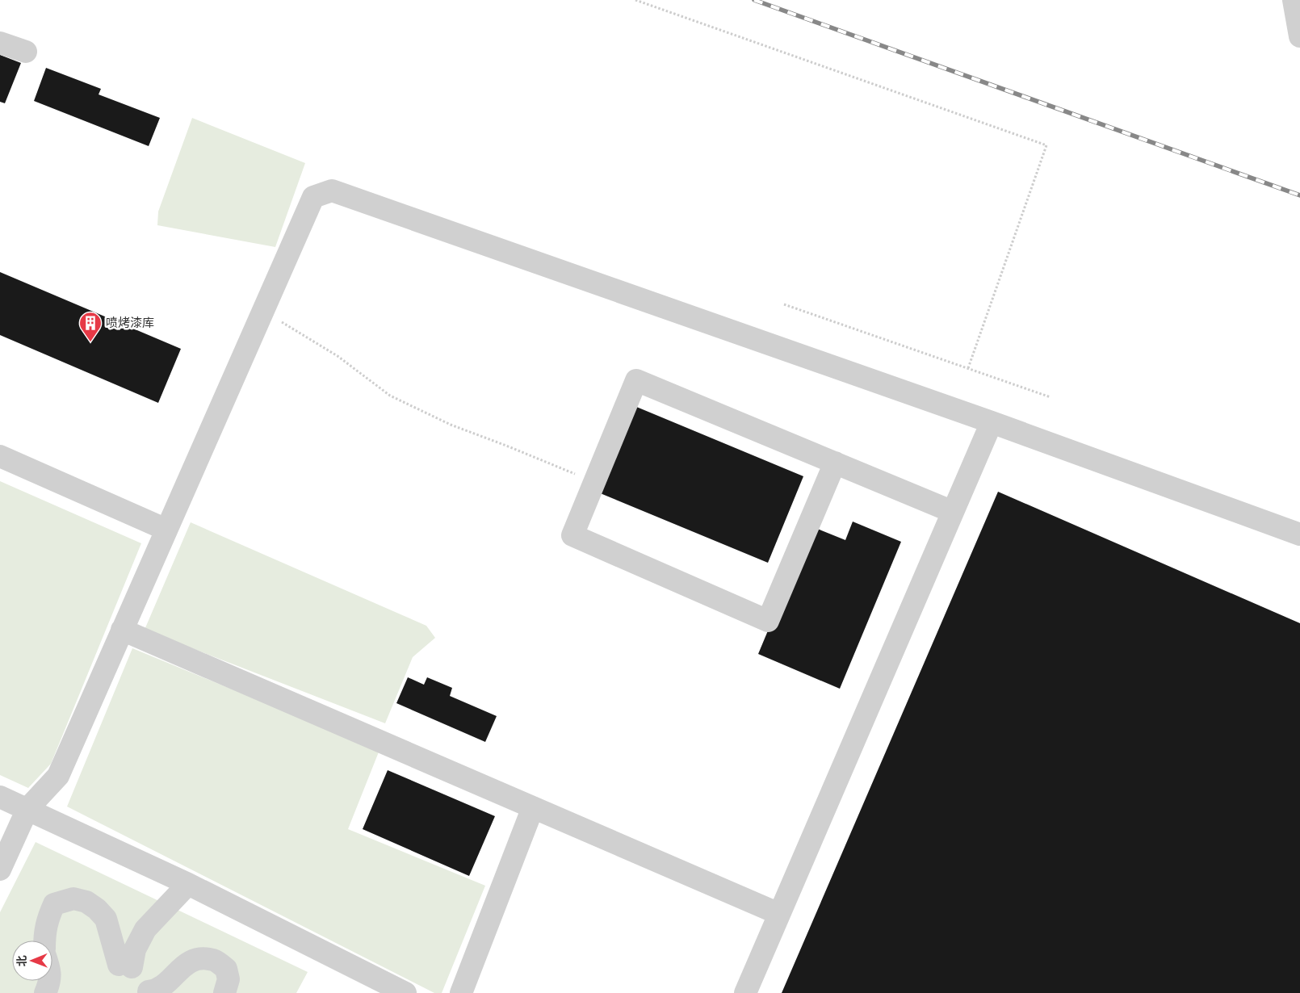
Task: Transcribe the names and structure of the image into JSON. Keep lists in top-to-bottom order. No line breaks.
{"places":{"building":["喷烤漆库"]},"north":"left"}
